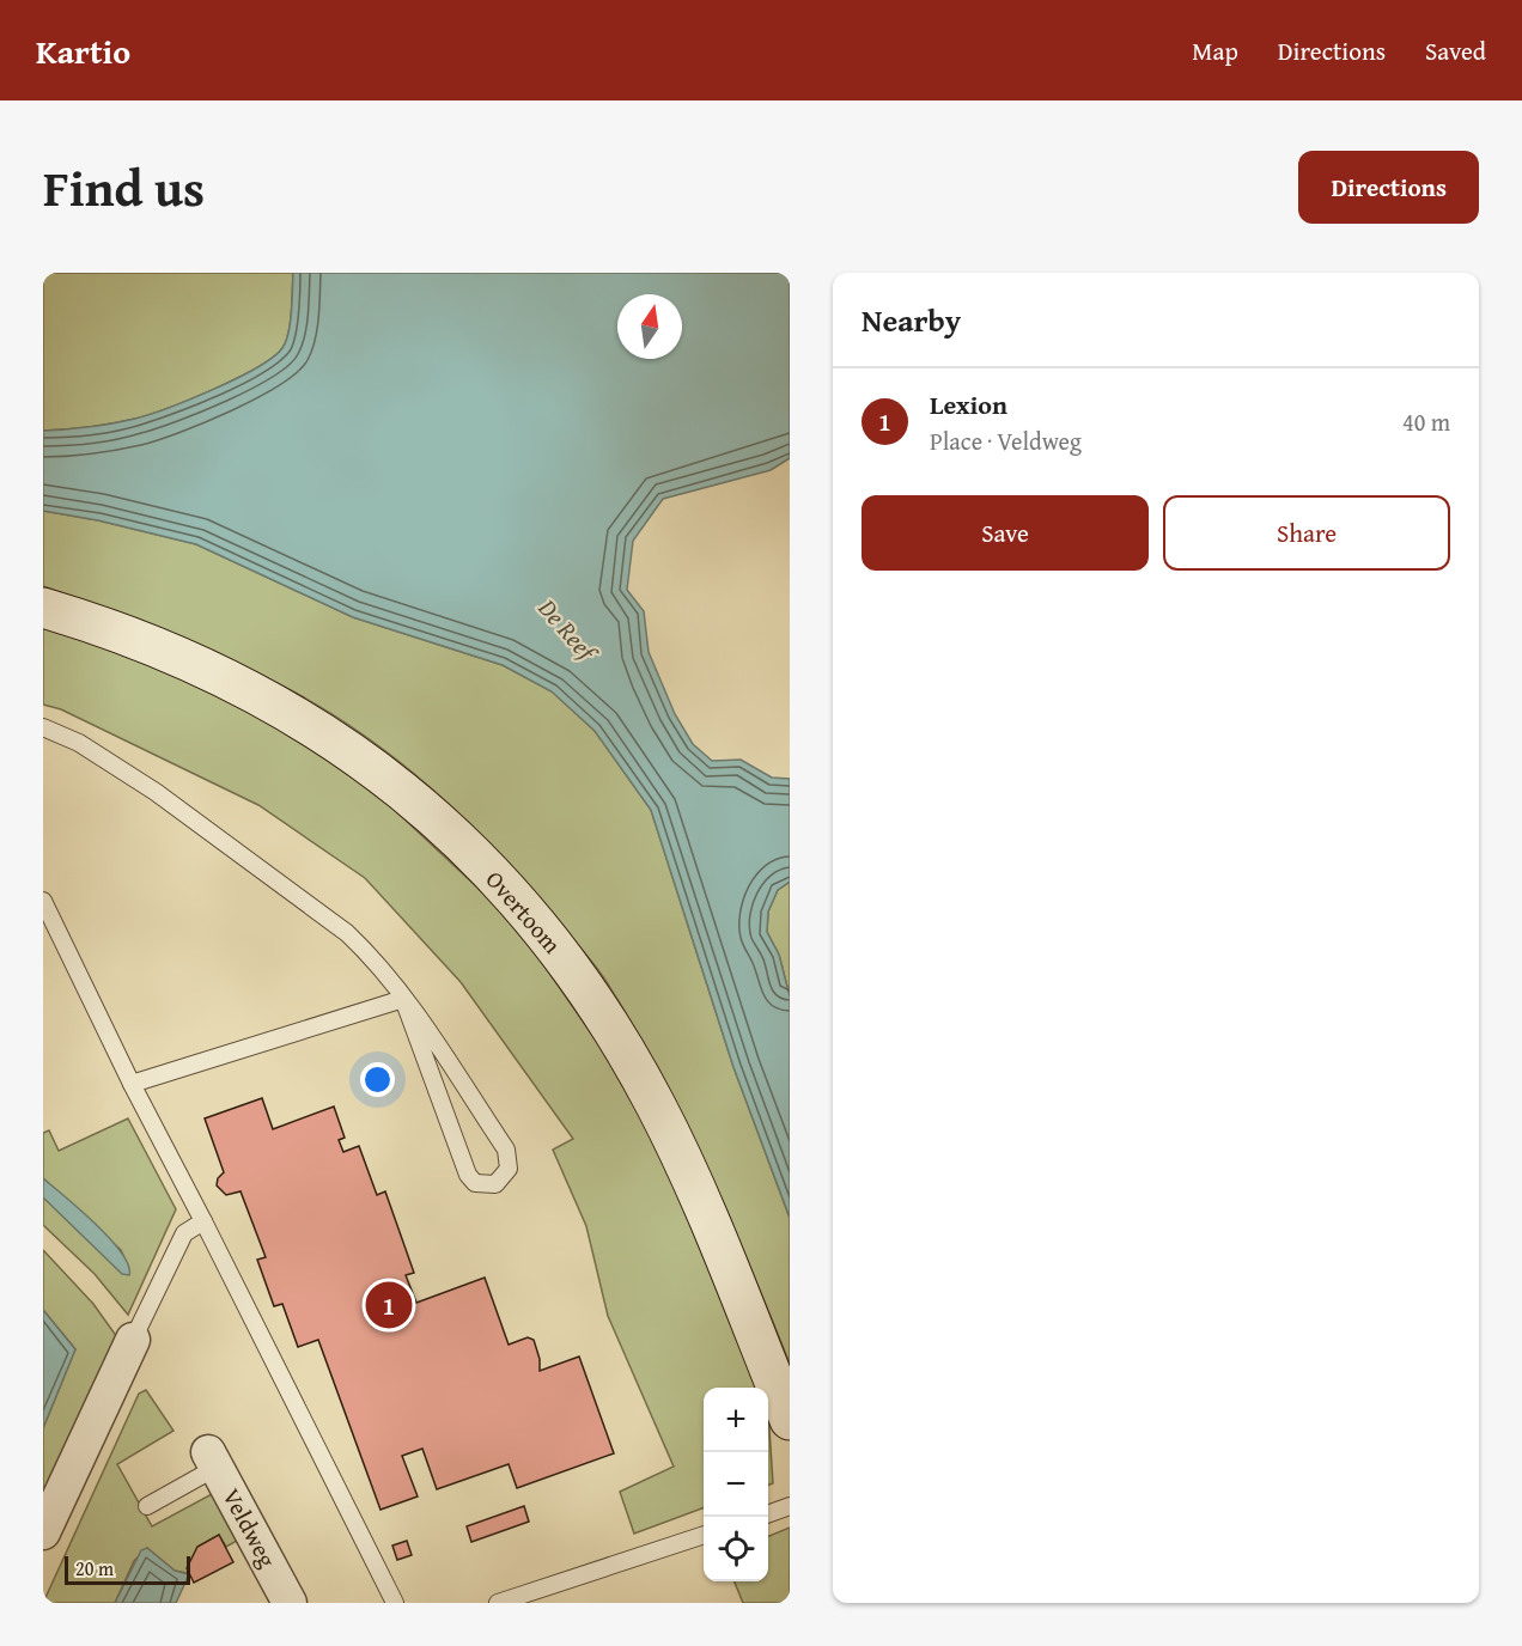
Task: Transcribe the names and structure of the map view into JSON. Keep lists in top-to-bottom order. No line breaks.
{"streets":{"street":["Overtoom","Veldweg"]},"water":["De Reef"],"scale_bar":"20 m","north":"top","page":{"header":"Kartio","nav":["Map","Directions","Saved"],"title":"Find us","buttons":["Directions",["Save","Share"]],"heading":"Nearby","list":[{"mark":"1","name":"Lexion","note":"Place · Veldweg","value":"40 m"}],"pins":"1","map_buttons":["+","−"],"scale":"20 m"}}
